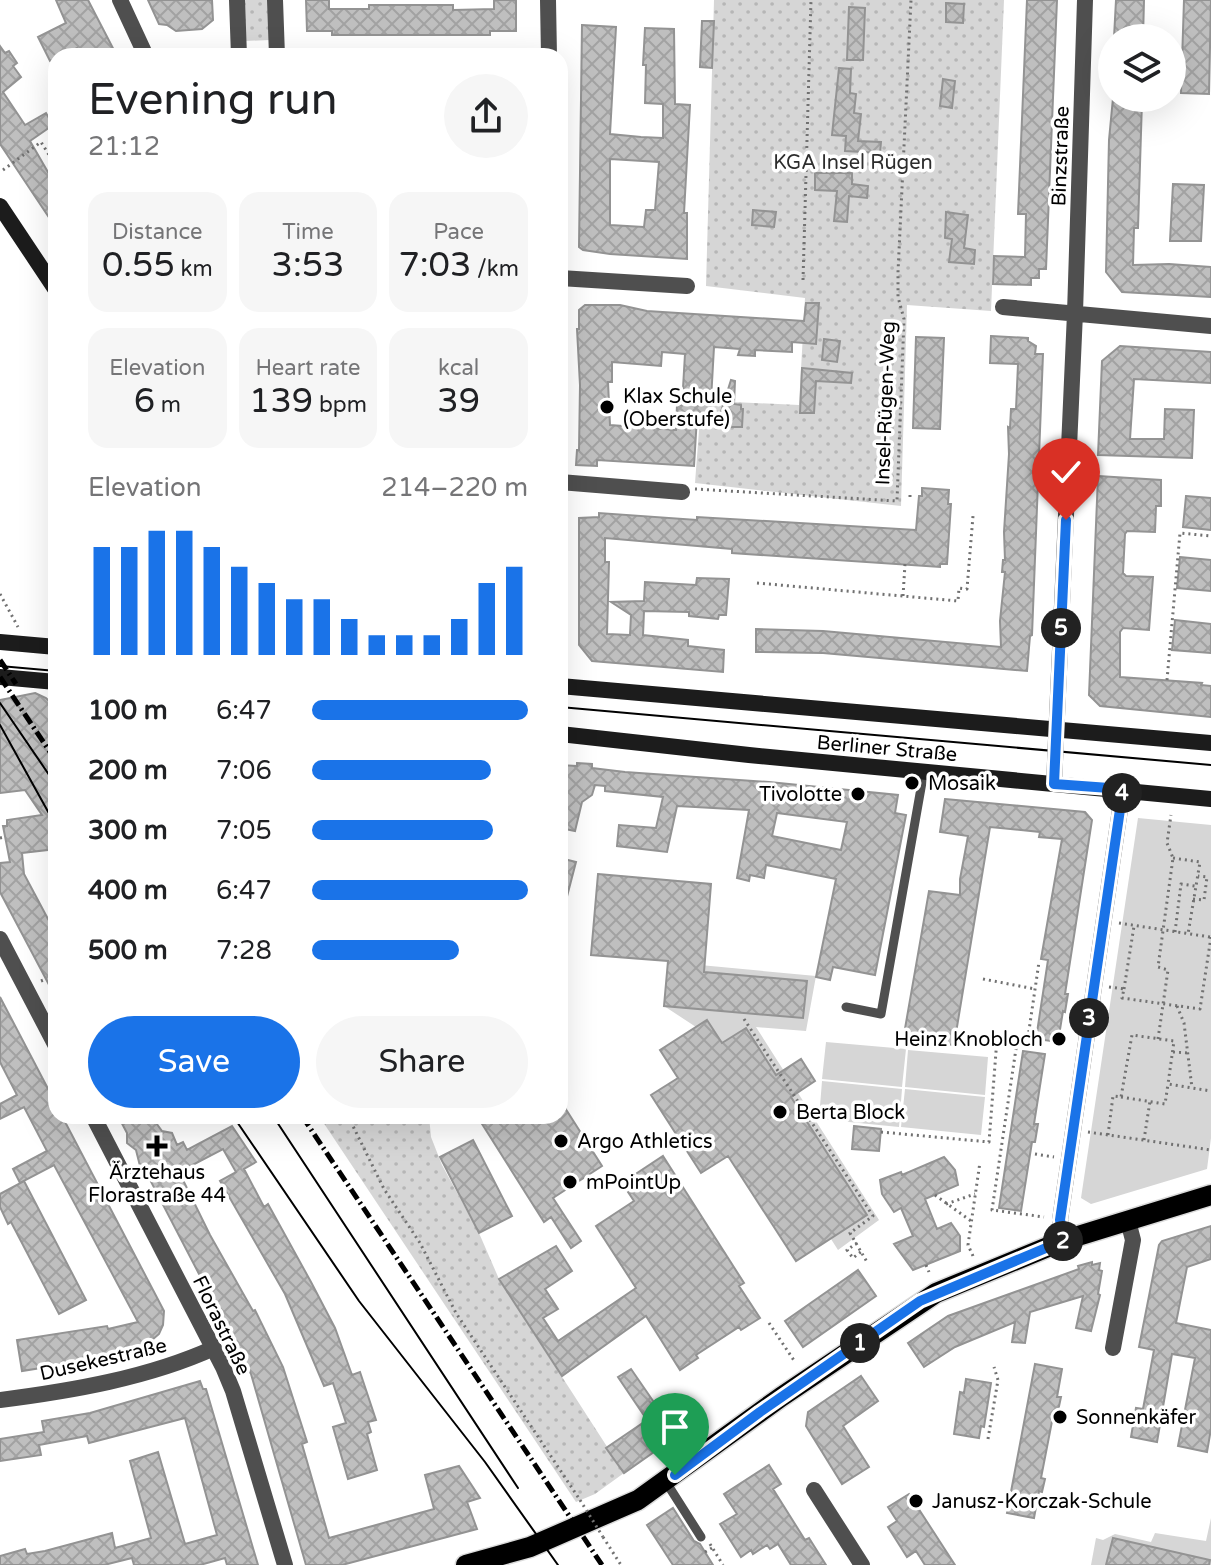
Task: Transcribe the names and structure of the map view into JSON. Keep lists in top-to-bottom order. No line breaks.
{"streets":{"main road":["Berliner Straße"],"street":["Binzstraße","Florastraße","Dusekestraße"],"path":["Insel-Rügen-Weg"]},"crossings":[["Binzstraße","Berliner Straße"],["Florastraße","Dusekestraße"]],"parks":["KGA Insel Rügen"],"places":{"other":["Klax Schule (Oberstufe)","Mosaik","Tivolotte","Heinz Knobloch","Berta Block","Argo Athletics","mPointUp","Sonnenkäfer","Janusz-Korczak-Schule"],"health":["Ärztehaus Florastraße 44"]},"page":{"heading":["Evening run","21:12"],"stats":[["Distance","0.55 km"],["Time","3:53"],["Pace","7:03 /km"],["Elevation","6 m"],["Heart rate","139 bpm"],["kcal","39"]],"chart":["Elevation","214–220 m"],"pins":["5","4","3","2","1"],"list":[{"name":"100 m","note":"6:47"},{"name":"200 m","note":"7:06"},{"name":"300 m","note":"7:05"},{"name":"400 m","note":"6:47"},{"name":"500 m","note":"7:28"}],"buttons":["Save","Share"]}}
